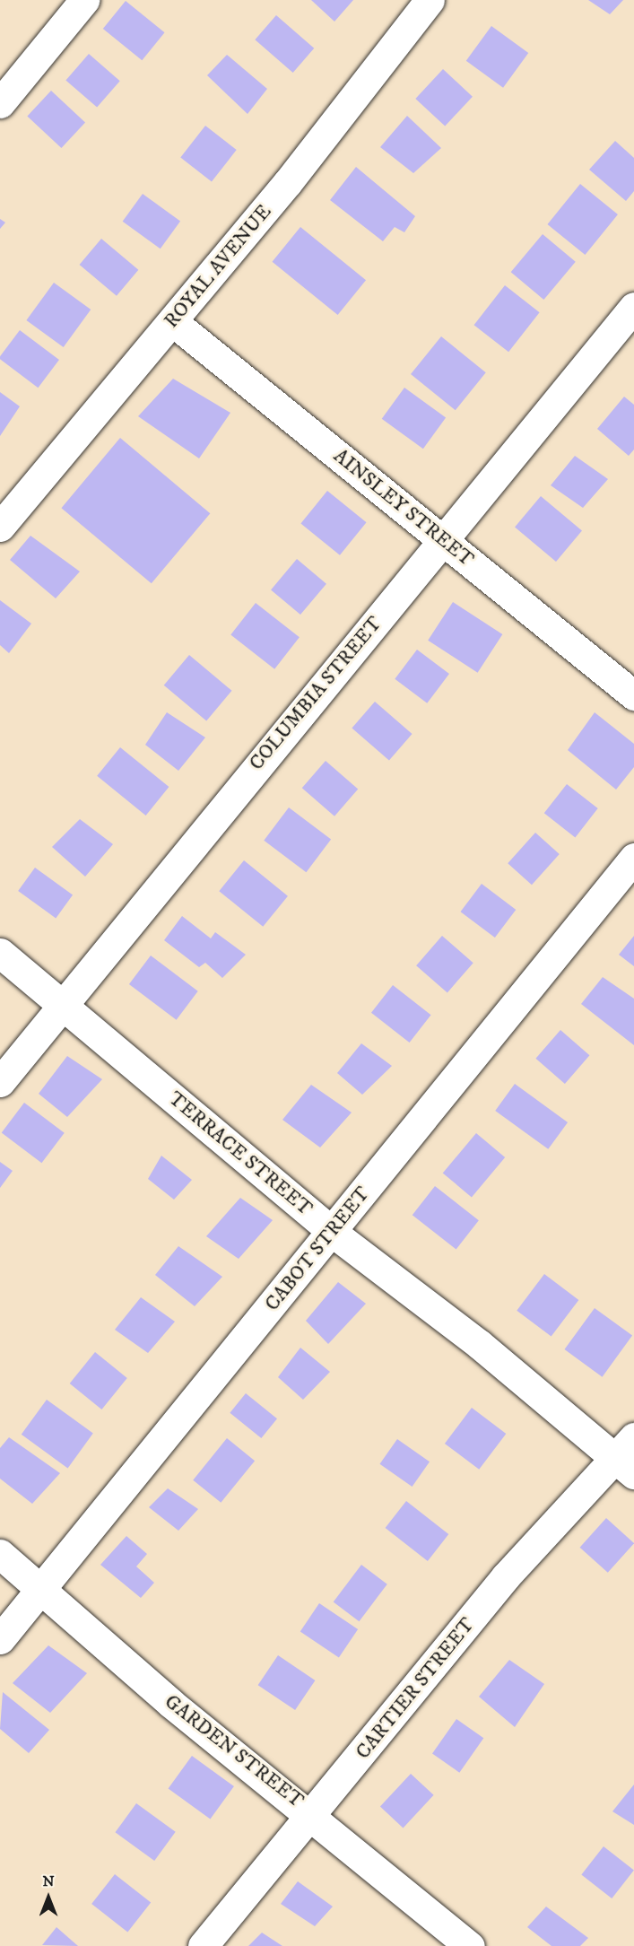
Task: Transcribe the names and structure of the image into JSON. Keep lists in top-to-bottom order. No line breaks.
{"streets":{"street":["ROYAL AVENUE","AINSLEY STREET","COLUMBIA STREET","TERRACE STREET","CABOT STREET","CARTIER STREET","GARDEN STREET"]},"crossings":[["ROYAL AVENUE","AINSLEY STREET"],["AINSLEY STREET","COLUMBIA STREET"],["COLUMBIA STREET","TERRACE STREET"],["TERRACE STREET","CABOT STREET"],["TERRACE STREET","CARTIER STREET"],["CABOT STREET","GARDEN STREET"],["CARTIER STREET","GARDEN STREET"]],"north":"top"}
